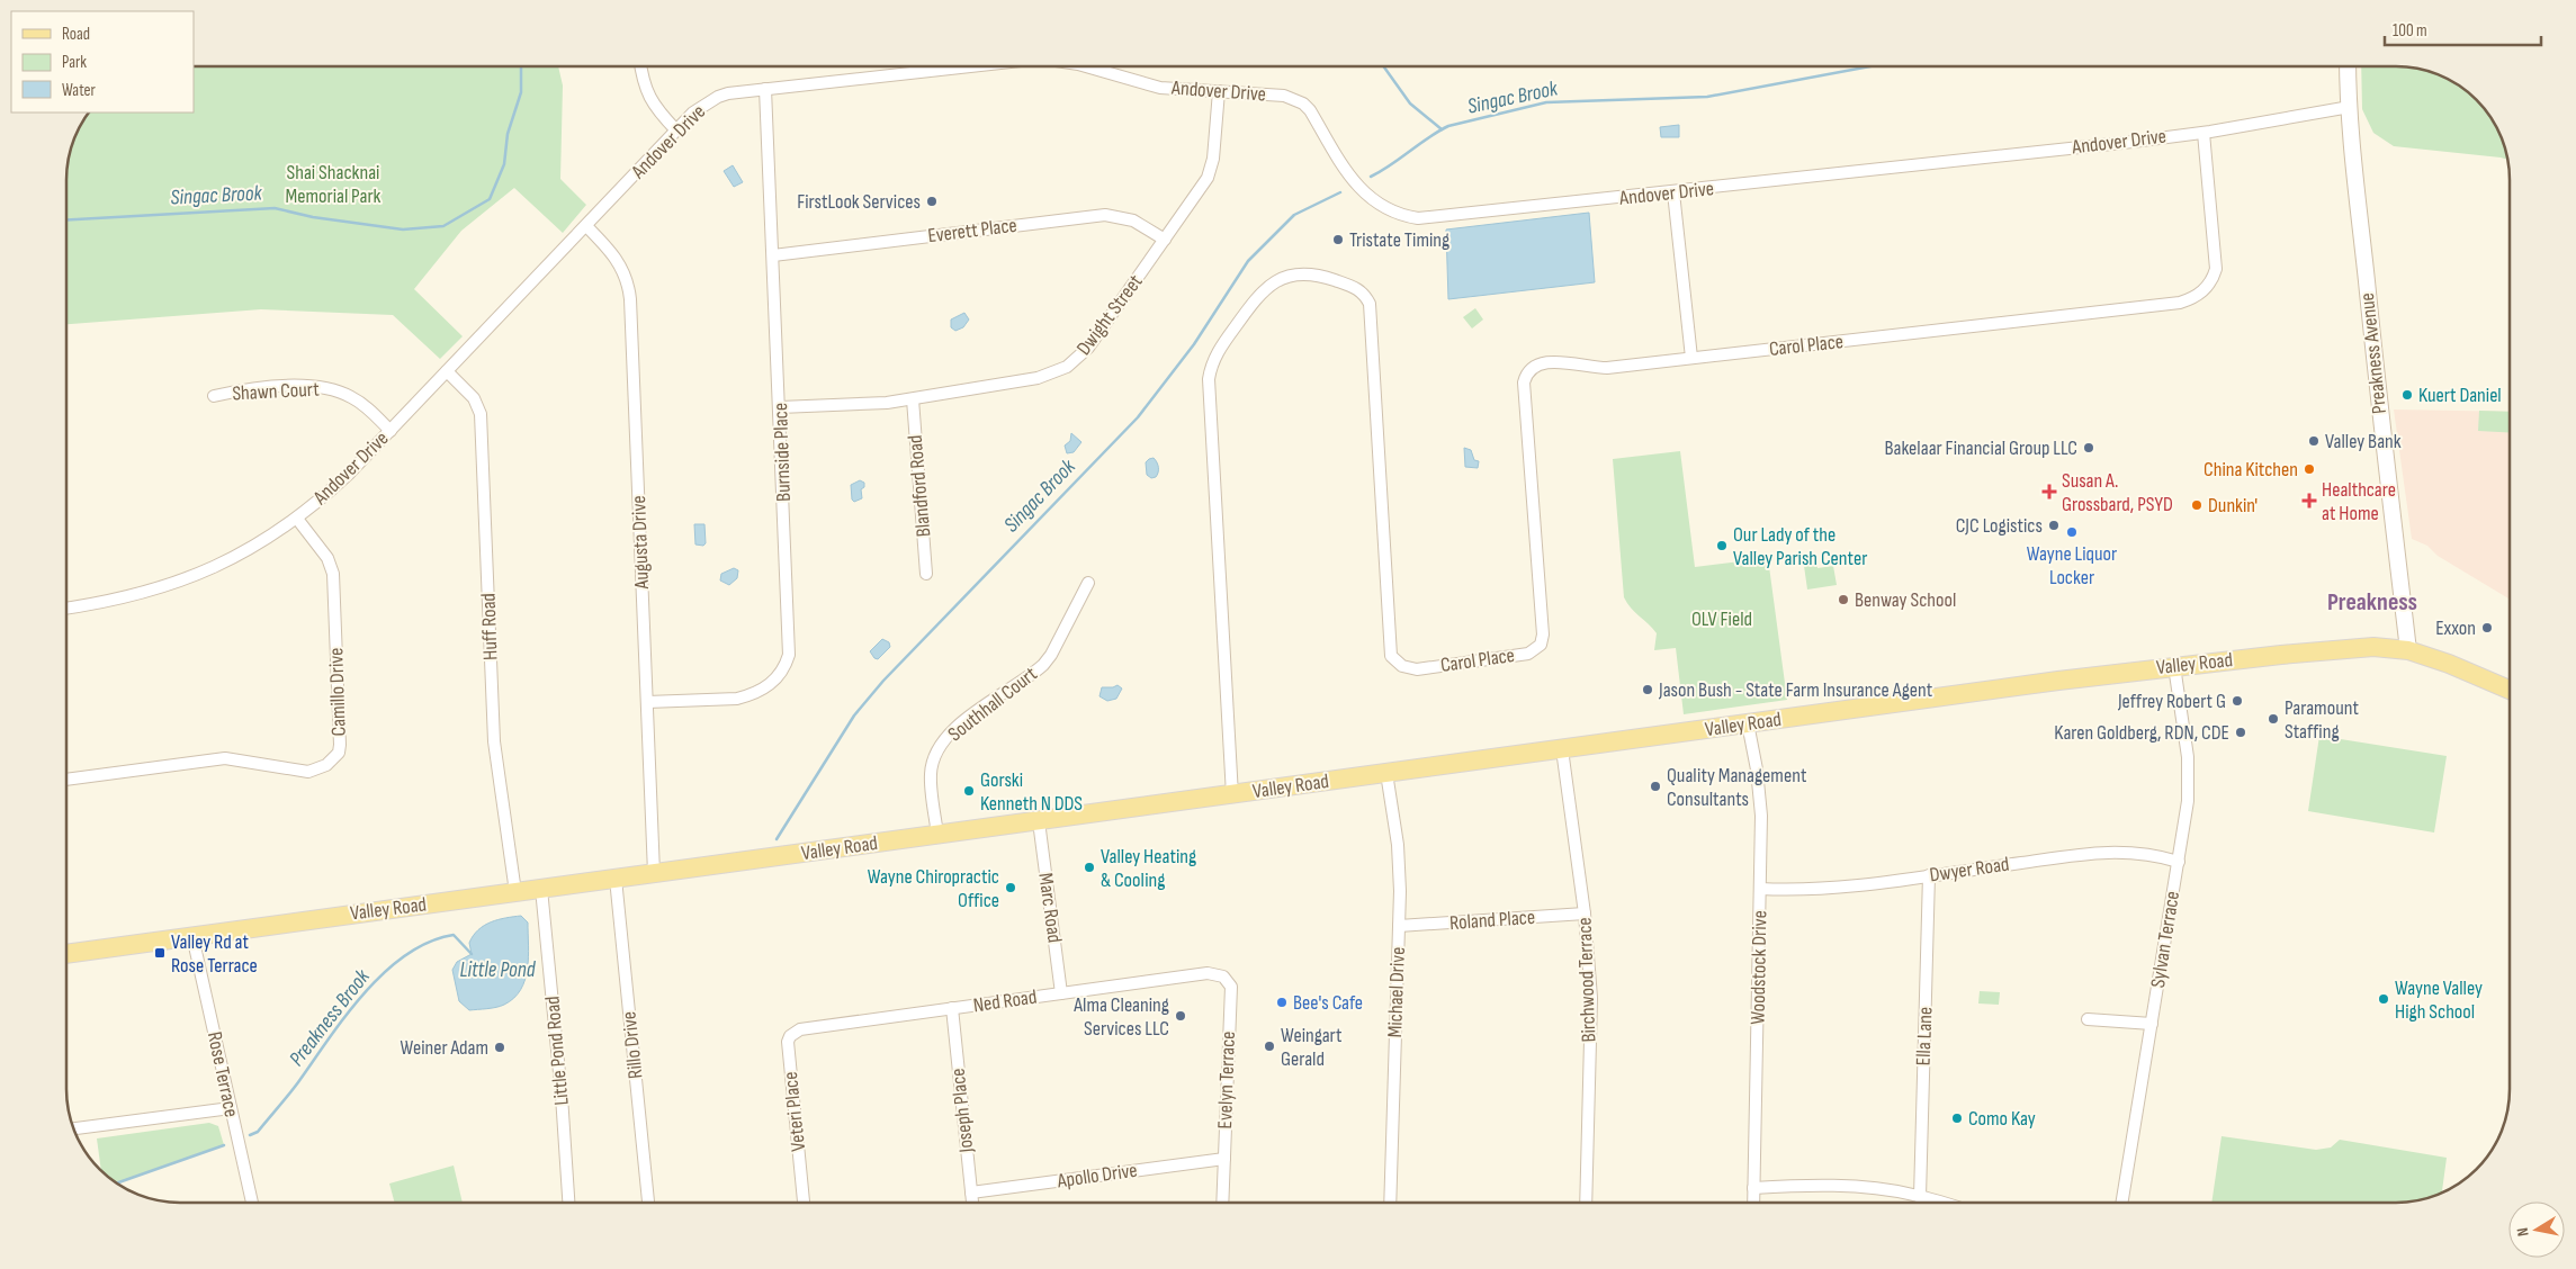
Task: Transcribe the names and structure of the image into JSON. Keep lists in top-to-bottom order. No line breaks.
{"streets":{"main road":["Preakness Avenue","Valley Road"],"street":["Andover Drive","Everett Place","Dwight Street","Carol Place","Shawn Court","Burnside Place","Blandford Road","Augusta Drive","Huff Road","Camillo Drive","Southhall Court","Dwyer Road","Marc Road","Roland Place","Sylvan Terrace","Woodstock Drive","Birchwood Terrace","Michael Drive","Ned Road","Ella Lane","Rillo Drive","Little Pond Road","Rose Terrace","Evelyn Terrace","Joseph Place","Veteri Place","Apollo Drive"]},"crossings":[["Andover Drive","Dwight Street"],["Andover Drive","Carol Place"],["Andover Drive","Preakness Avenue"],["Andover Drive","Shawn Court"],["Andover Drive","Burnside Place"],["Andover Drive","Augusta Drive"],["Andover Drive","Huff Road"],["Andover Drive","Camillo Drive"],["Everett Place","Dwight Street"],["Everett Place","Burnside Place"],["Dwight Street","Burnside Place"],["Dwight Street","Blandford Road"],["Carol Place","Valley Road"],["Preakness Avenue","Valley Road"],["Burnside Place","Augusta Drive"],["Augusta Drive","Valley Road"],["Huff Road","Valley Road"],["Valley Road","Southhall Court"],["Valley Road","Marc Road"],["Valley Road","Sylvan Terrace"],["Valley Road","Woodstock Drive"],["Valley Road","Birchwood Terrace"],["Valley Road","Michael Drive"],["Valley Road","Rillo Drive"],["Valley Road","Little Pond Road"],["Valley Road","Rose Terrace"],["Dwyer Road","Sylvan Terrace"],["Dwyer Road","Woodstock Drive"],["Dwyer Road","Ella Lane"],["Marc Road","Ned Road"],["Roland Place","Birchwood Terrace"],["Roland Place","Michael Drive"],["Ned Road","Evelyn Terrace"],["Ned Road","Joseph Place"],["Ned Road","Veteri Place"],["Evelyn Terrace","Apollo Drive"],["Joseph Place","Apollo Drive"]],"districts":["Preakness"],"water":["Singac Brook","Little Pond","Preakness Brook"],"parks":["Shai Shacknai Memorial Park","OLV Field"],"places":{"other":["FirstLook Services","Tristate Timing","Kuert Daniel","Valley Bank","Bakelaar Financial Group LLC","China Kitchen","Dunkin'","CJC Logistics","Wayne Liquor Locker","Our Lady of the Valley Parish Center","Benway School","Exxon","Jason Bush - State Farm Insurance Agent","Jeffrey Robert G","Paramount Staffing","Karen Goldberg, RDN, CDE","Quality Management Consultants","Gorski Kenneth N DDS","Valley Heating & Cooling","Wayne Chiropractic Office","Wayne Valley High School","Bee's Cafe","Alma Cleaning Services LLC","Weingart Gerald","Weiner Adam","Como Kay"],"health":["Susan A. Grossbard, PSYD","Healthcare at Home"],"transit":["Valley Rd at Rose Terrace"]},"legend":["Road","Park","Water"],"scale_bar":"100 m","north":"left"}
